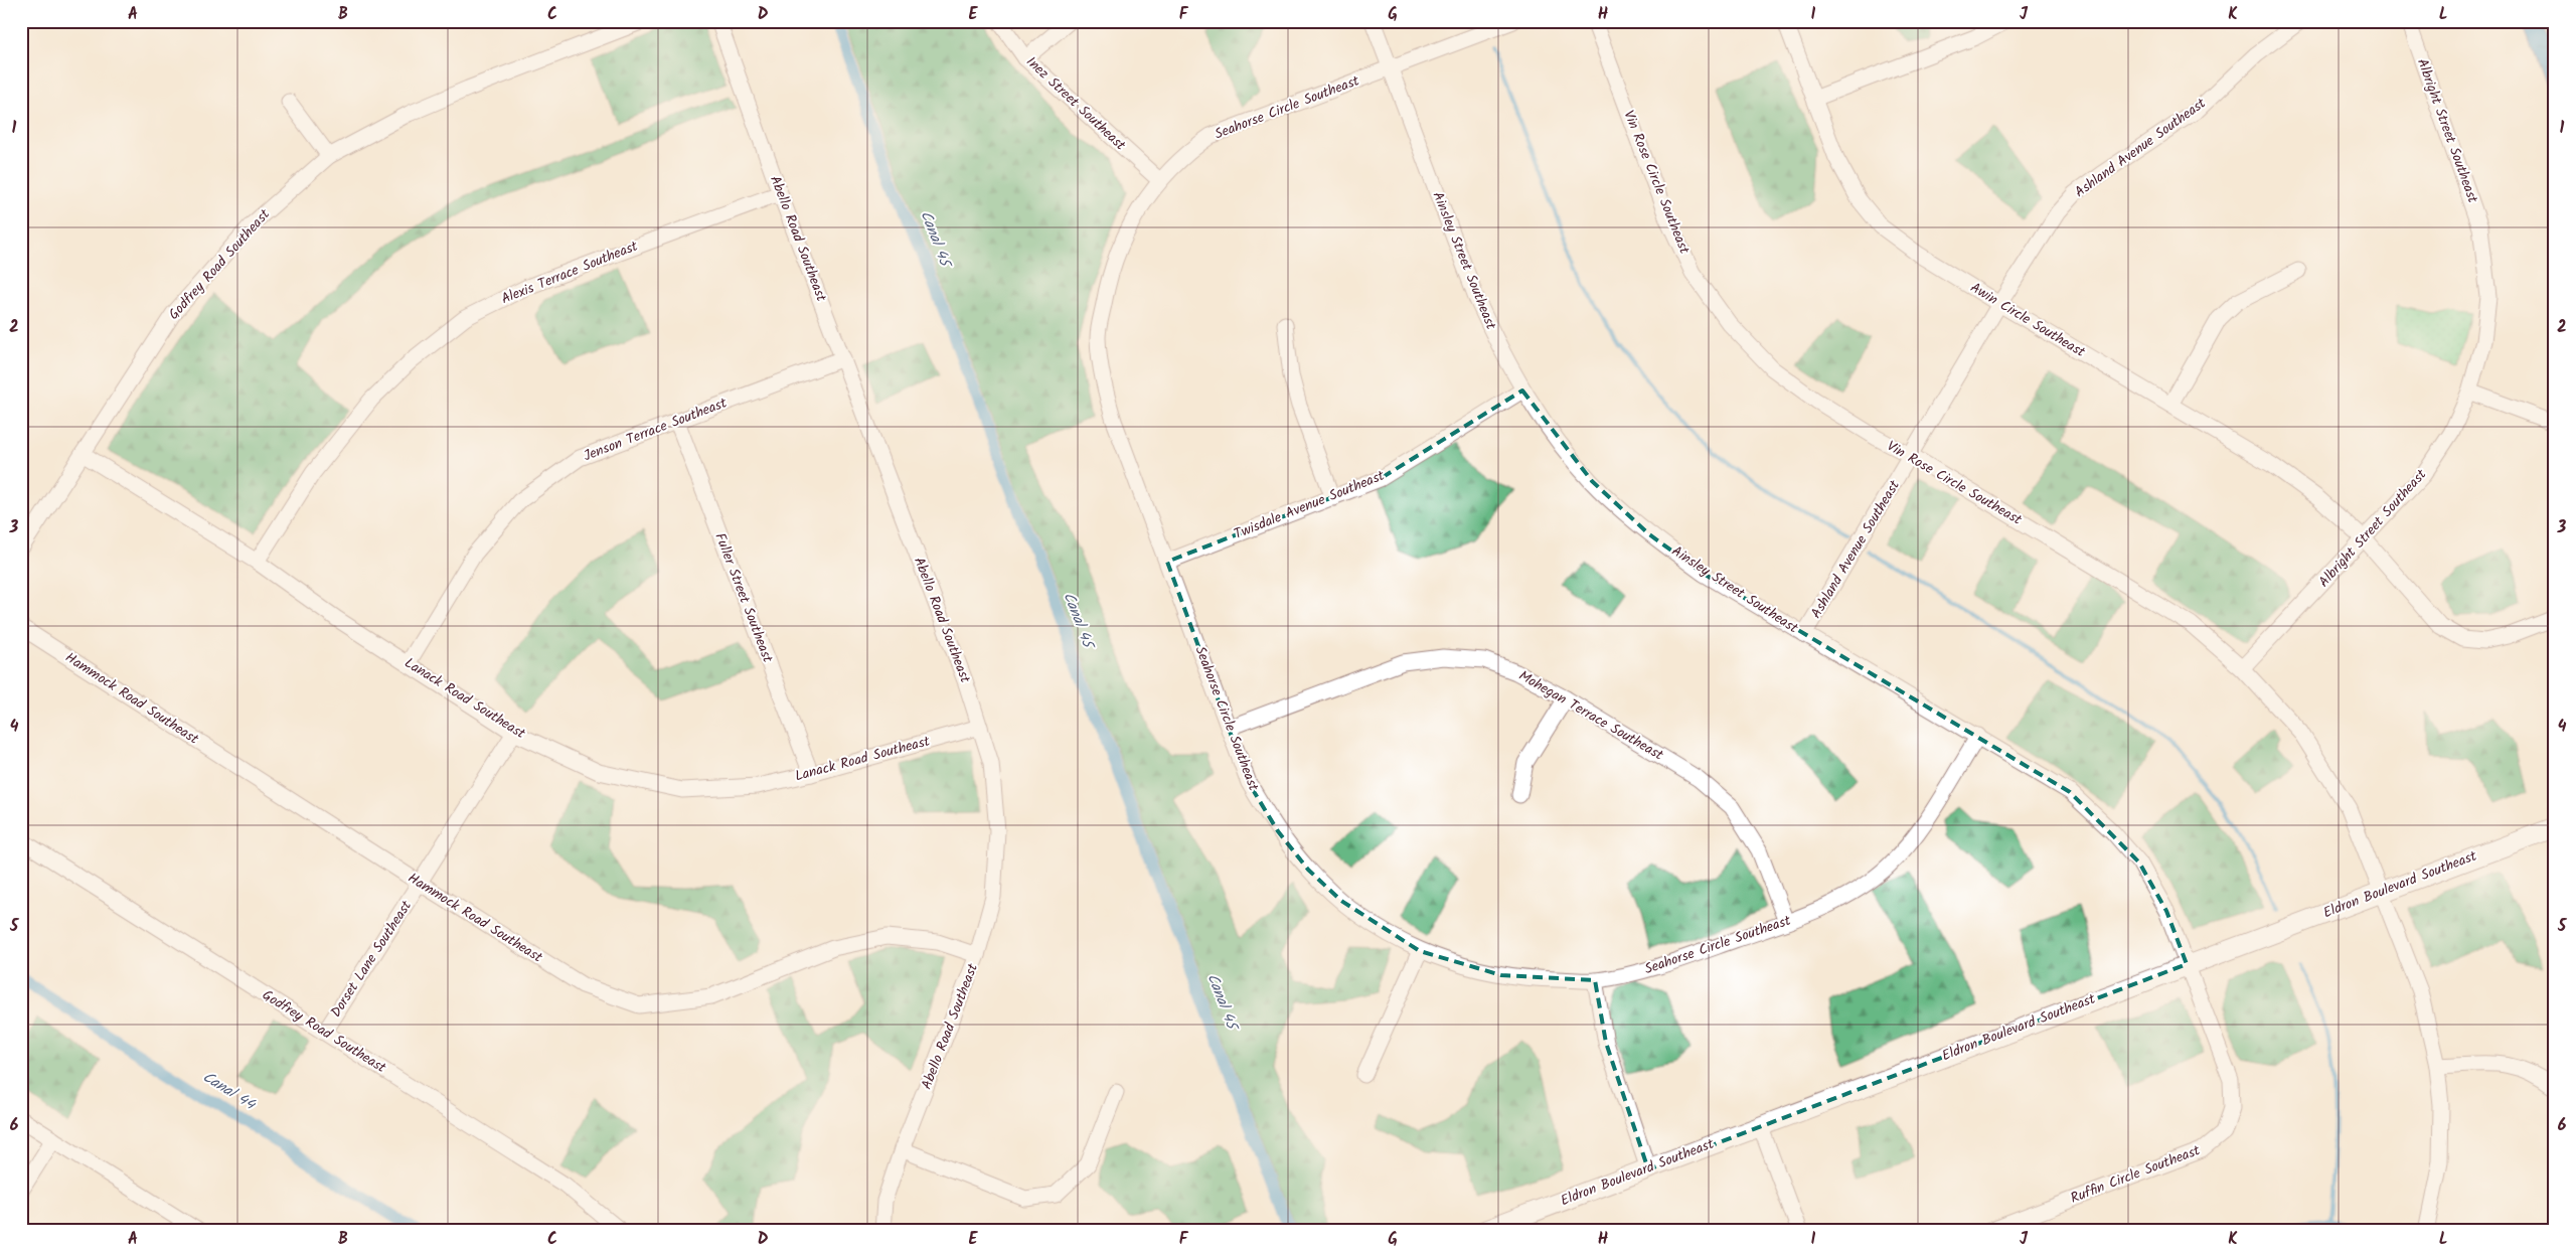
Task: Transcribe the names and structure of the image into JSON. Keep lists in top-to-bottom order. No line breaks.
{"streets":{"street":["Inez Street Southeast","Seahorse Circle Southeast","Albright Street Southeast","Ashland Avenue Southeast","Vin Rose Circle Southeast","Abello Road Southeast","Ainsley Street Southeast","Godfrey Road Southeast","Alexis Terrace Southeast","Awin Circle Southeast","Jenson Terrace Southeast","Twisdale Avenue Southeast","Fuller Street Southeast","Hammock Road Southeast","Lanack Road Southeast","Mohegan Terrace Southeast","Eldron Boulevard Southeast","Dorset Lane Southeast","Ruffin Circle Southeast"]},"crossings":[["Inez Street Southeast","Seahorse Circle Southeast"],["Seahorse Circle Southeast","Ainsley Street Southeast"],["Seahorse Circle Southeast","Twisdale Avenue Southeast"],["Seahorse Circle Southeast","Mohegan Terrace Southeast"],["Albright Street Southeast","Vin Rose Circle Southeast"],["Albright Street Southeast","Awin Circle Southeast"],["Ashland Avenue Southeast","Vin Rose Circle Southeast"],["Ashland Avenue Southeast","Ainsley Street Southeast"],["Ashland Avenue Southeast","Awin Circle Southeast"],["Vin Rose Circle Southeast","Eldron Boulevard Southeast"],["Abello Road Southeast","Alexis Terrace Southeast"],["Abello Road Southeast","Jenson Terrace Southeast"],["Abello Road Southeast","Hammock Road Southeast"],["Abello Road Southeast","Lanack Road Southeast"],["Ainsley Street Southeast","Twisdale Avenue Southeast"],["Ainsley Street Southeast","Eldron Boulevard Southeast"],["Ainsley Street Southeast","Ruffin Circle Southeast"],["Godfrey Road Southeast","Lanack Road Southeast"],["Godfrey Road Southeast","Dorset Lane Southeast"],["Alexis Terrace Southeast","Lanack Road Southeast"],["Jenson Terrace Southeast","Fuller Street Southeast"],["Jenson Terrace Southeast","Lanack Road Southeast"],["Fuller Street Southeast","Lanack Road Southeast"],["Hammock Road Southeast","Dorset Lane Southeast"],["Lanack Road Southeast","Dorset Lane Southeast"],["Eldron Boulevard Southeast","Ruffin Circle Southeast"]],"water":["Canal 45","Canal 44"],"grid":{"columns":["A","B","C","D","E","F","G","H","I","J","K","L"],"rows":["1","2","3","4","5","6"]}}
